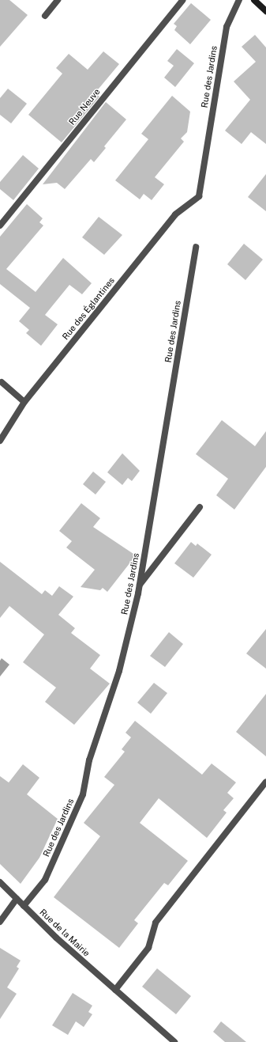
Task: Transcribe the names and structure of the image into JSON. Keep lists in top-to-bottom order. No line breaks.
{"streets":{"street":["Rue des Jardins","Rue Neuve","Rue des Églantines","Rue de la Mairie"]},"crossings":[["Rue des Jardins","Rue des Églantines"],["Rue des Jardins","Rue de la Mairie"]]}
